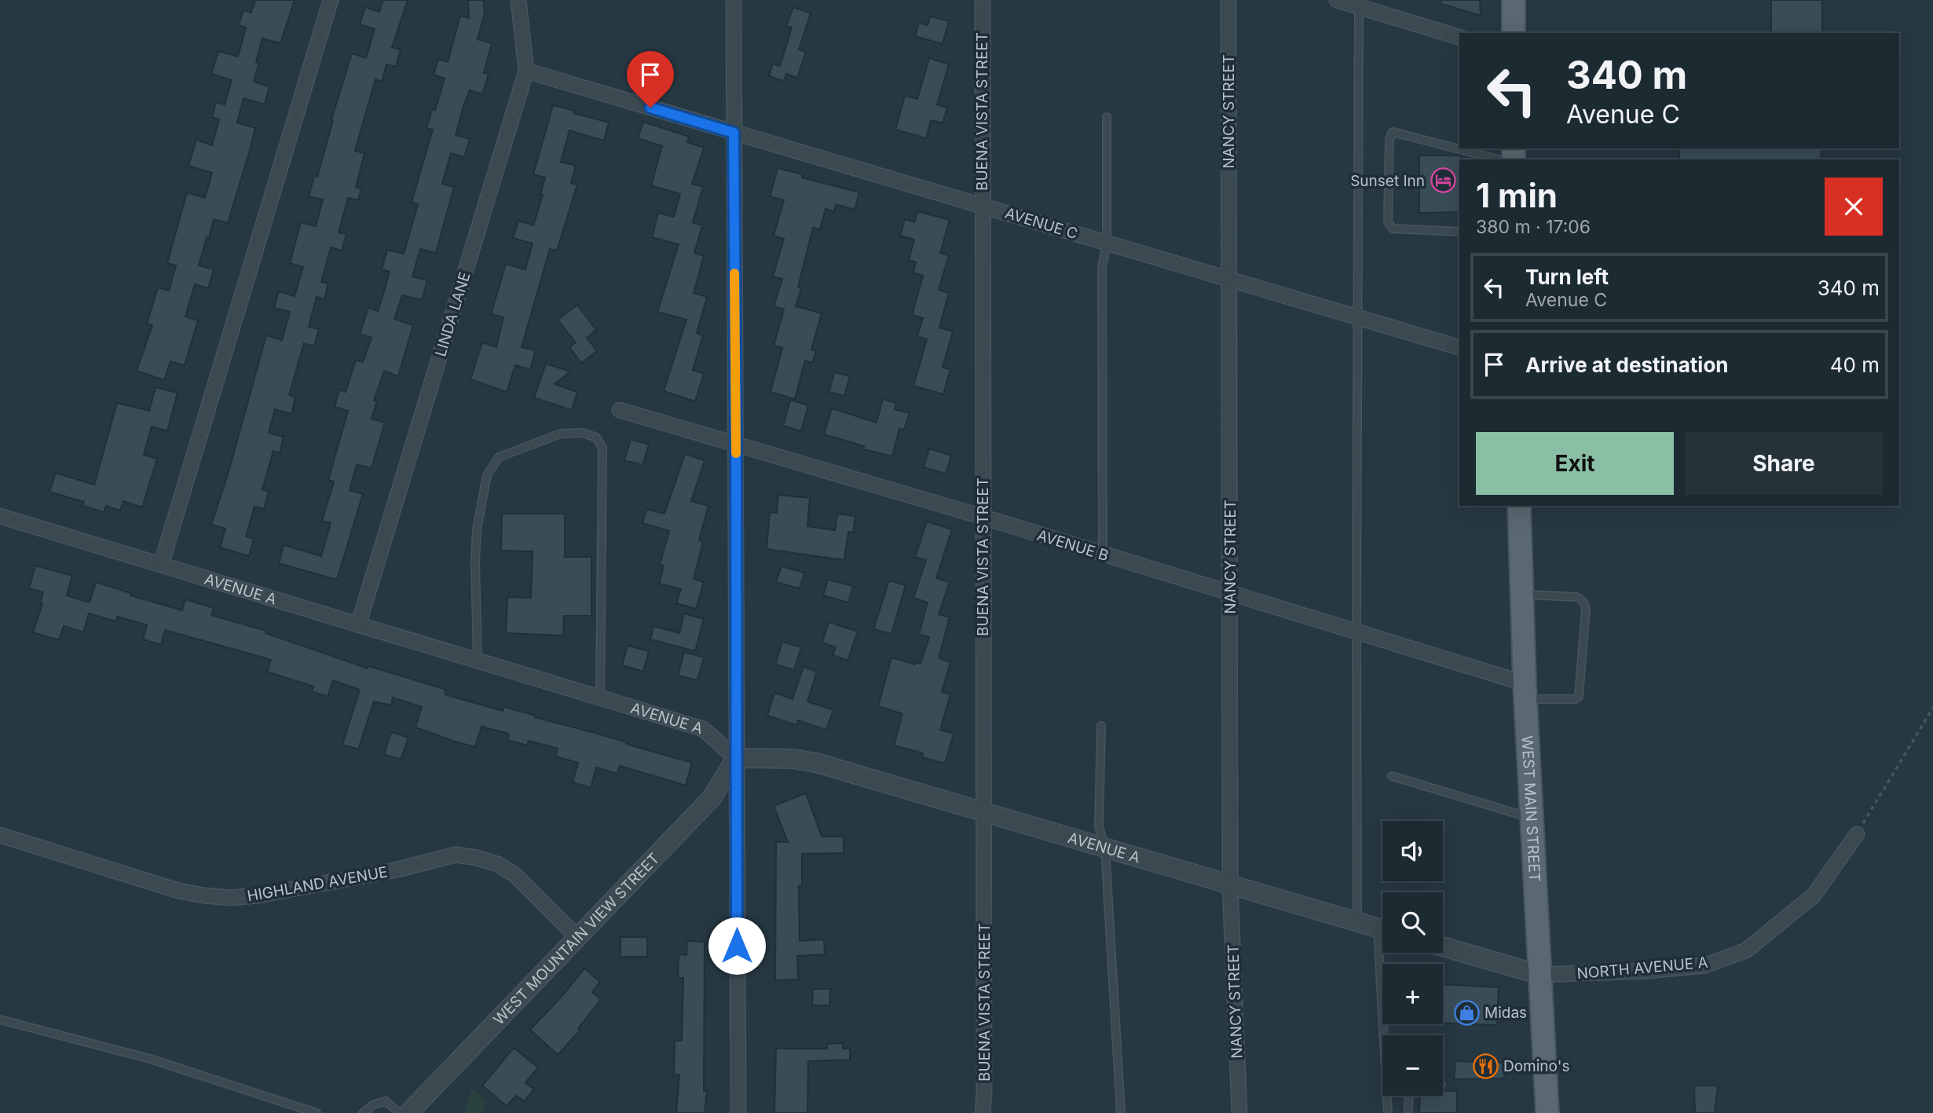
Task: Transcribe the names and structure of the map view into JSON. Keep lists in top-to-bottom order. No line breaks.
{"streets":{"main road":["WEST MAIN STREET"],"street":["BUENA VISTA STREET","NANCY STREET","AVENUE C","LINDA LANE","AVENUE B","AVENUE A","HIGHLAND AVENUE","WEST MOUNTAIN VIEW STREET","NORTH AVENUE A"]},"crossings":[["BUENA VISTA STREET","AVENUE C"],["BUENA VISTA STREET","AVENUE B"],["BUENA VISTA STREET","AVENUE A"],["NANCY STREET","AVENUE C"],["NANCY STREET","AVENUE B"],["NANCY STREET","AVENUE A"],["AVENUE C","LINDA LANE"],["LINDA LANE","AVENUE A"],["AVENUE B","WEST MAIN STREET"],["AVENUE A","WEST MOUNTAIN VIEW STREET"],["WEST MAIN STREET","NORTH AVENUE A"],["HIGHLAND AVENUE","WEST MOUNTAIN VIEW STREET"]],"places":{"hotel":["Sunset Inn"],"shop":["Midas"],"restaurant":["Domino's"]},"page":{"turn":["340 m","Avenue C"],"heading":["1 min","380 m · 17:06"],"list":[{"name":"Turn left","note":"Avenue C","value":"340 m"},{"name":"Arrive at destination","value":"40 m"}],"buttons":["Exit","Share"],"map_buttons":["+","−"]}}
